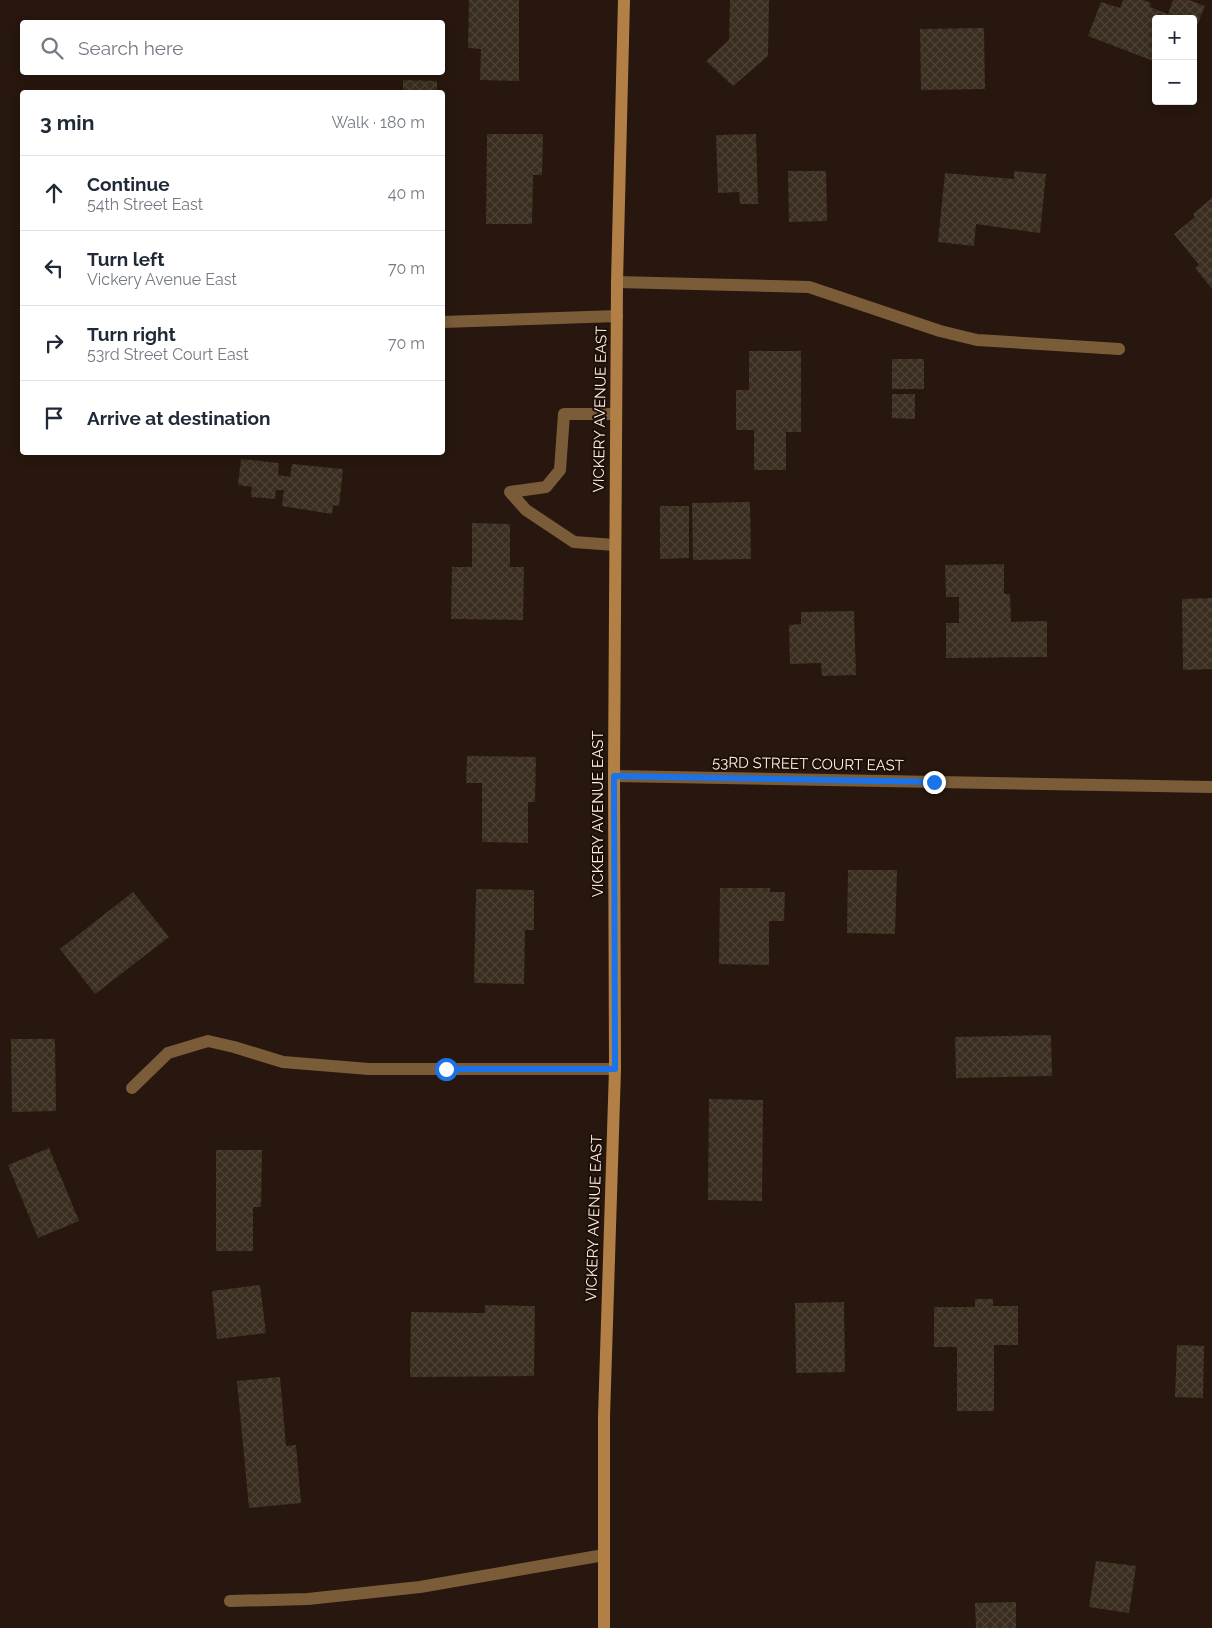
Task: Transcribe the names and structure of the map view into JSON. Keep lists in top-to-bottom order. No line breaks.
{"streets":{"street":["VICKERY AVENUE EAST","53RD STREET COURT EAST"]},"crossings":[["VICKERY AVENUE EAST","53RD STREET COURT EAST"]],"page":{"map_buttons":["+","−"],"search":"Search here","heading":["3 min","Walk · 180 m"],"list":[["Continue","54th Street East","40 m"],["Turn left","Vickery Avenue East","70 m"],["Turn right","53rd Street Court East","70 m"],"Arrive at destination"]}}
